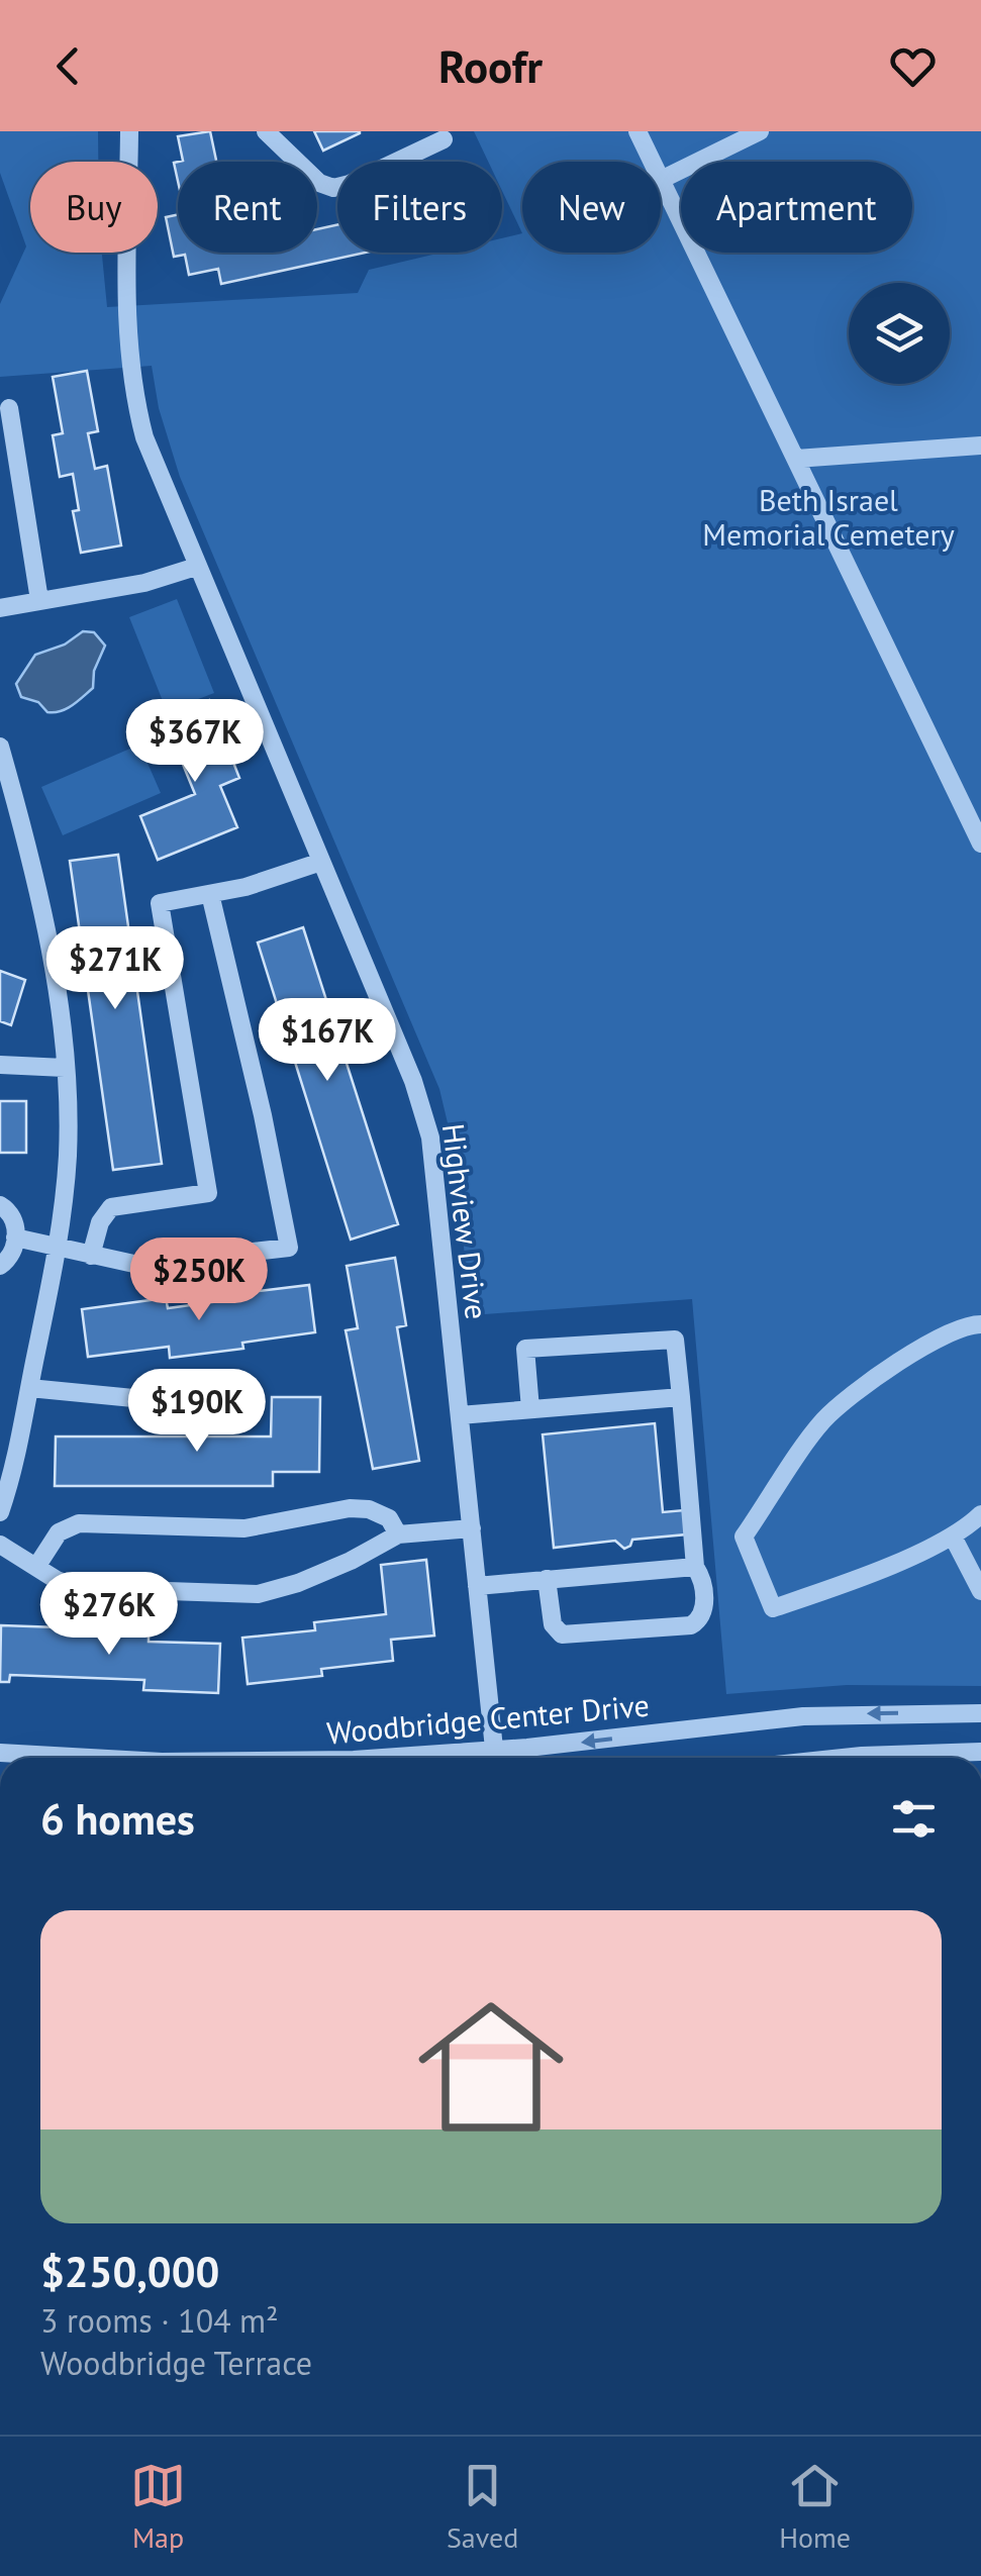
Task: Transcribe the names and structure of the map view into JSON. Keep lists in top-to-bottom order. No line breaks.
{"streets":{"street":["Highview Drive","Woodbridge Center Drive"]},"one_way":["Woodbridge Center Drive"],"parks":["Beth Israel Memorial Cemetery"],"page":{"header":"Roofr","chip":["Buy","Rent","Filters","New","Apartment"],"price":["$367K","$271K","$167K","$250K","$190K","$276K"],"heading":"6 homes","list":[{"name":"$250,000","note":"3 rooms · 104 m² · Woodbridge Terrace"}],"tabs":["Map","Saved","Home"]}}
